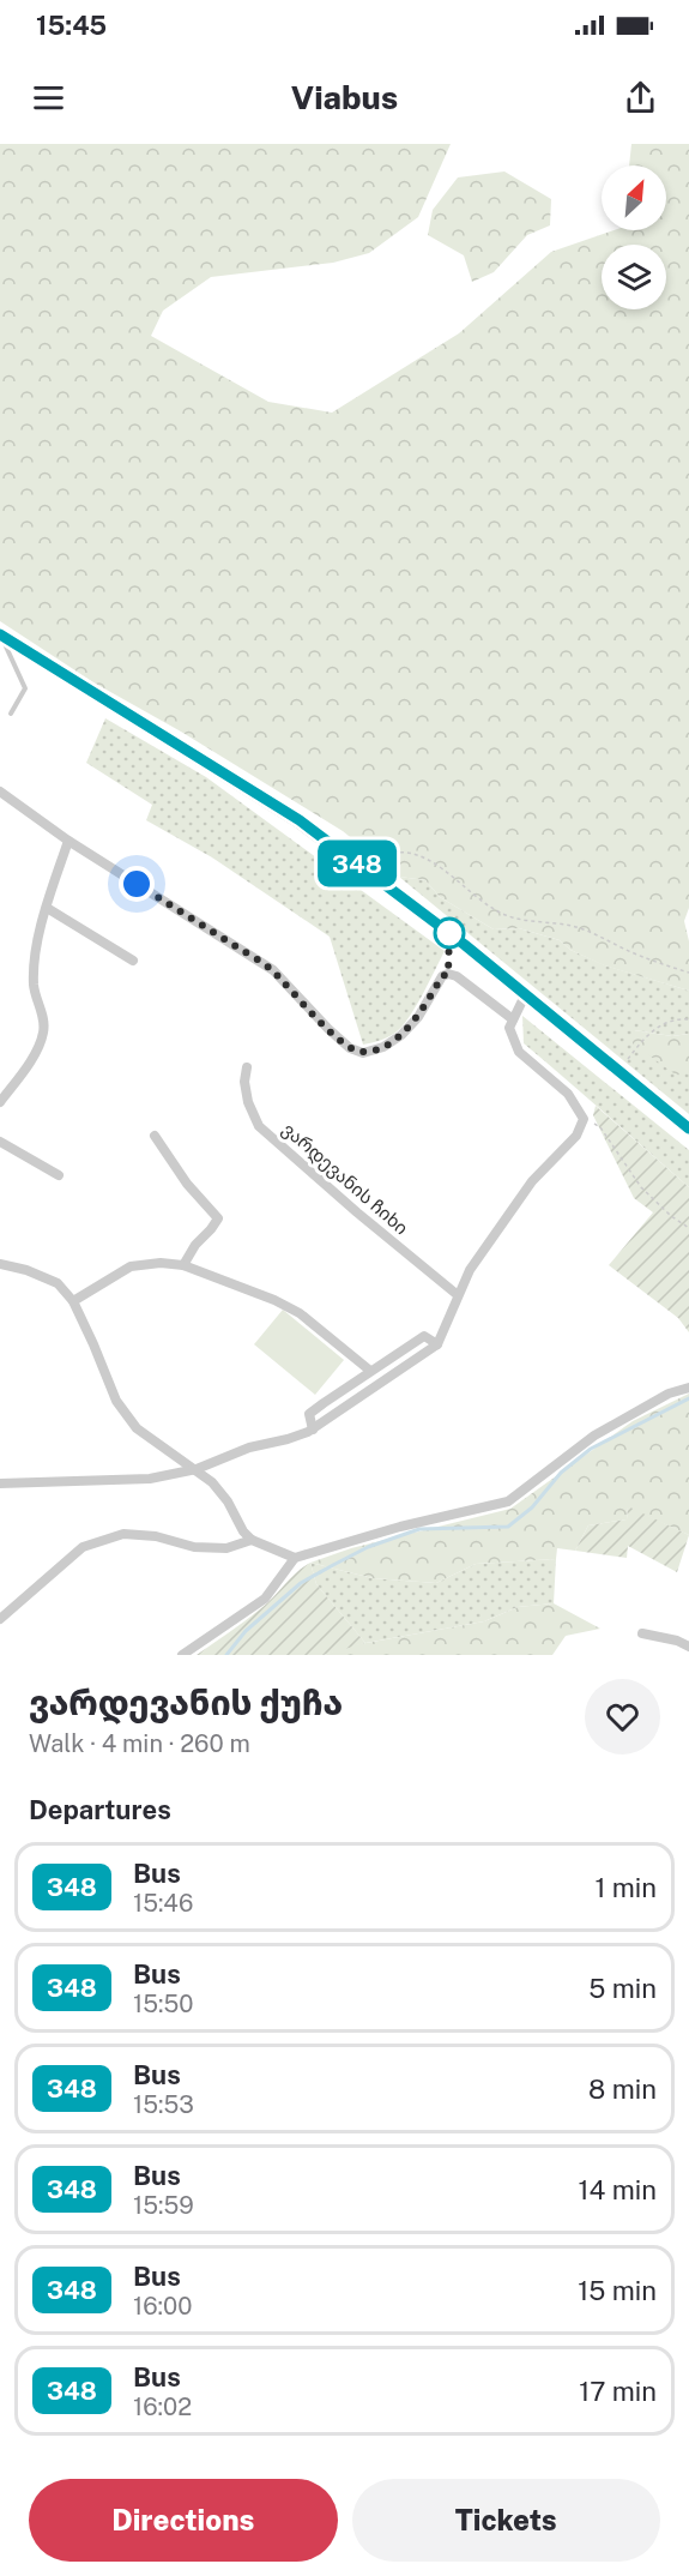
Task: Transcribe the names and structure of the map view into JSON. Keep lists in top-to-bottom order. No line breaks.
{"streets":{"street":["ვარდევანის ჩიხი"]},"lines":["bus line 348"],"north":"top right","page":{"status":"15:45","header":"Viabus","on_map":"348","heading":[["ვარდევანის ქუჩა","Walk · 4 min · 260 m"],"Departures"],"list":[{"mark":"348","name":"Bus","note":"15:46","value":"1 min"},{"mark":"348","name":"Bus","note":"15:50","value":"5 min"},{"mark":"348","name":"Bus","note":"15:53","value":"8 min"},{"mark":"348","name":"Bus","note":"15:59","value":"14 min"},{"mark":"348","name":"Bus","note":"16:00","value":"15 min"},{"mark":"348","name":"Bus","note":"16:02","value":"17 min"}],"buttons":["Directions","Tickets"]}}
